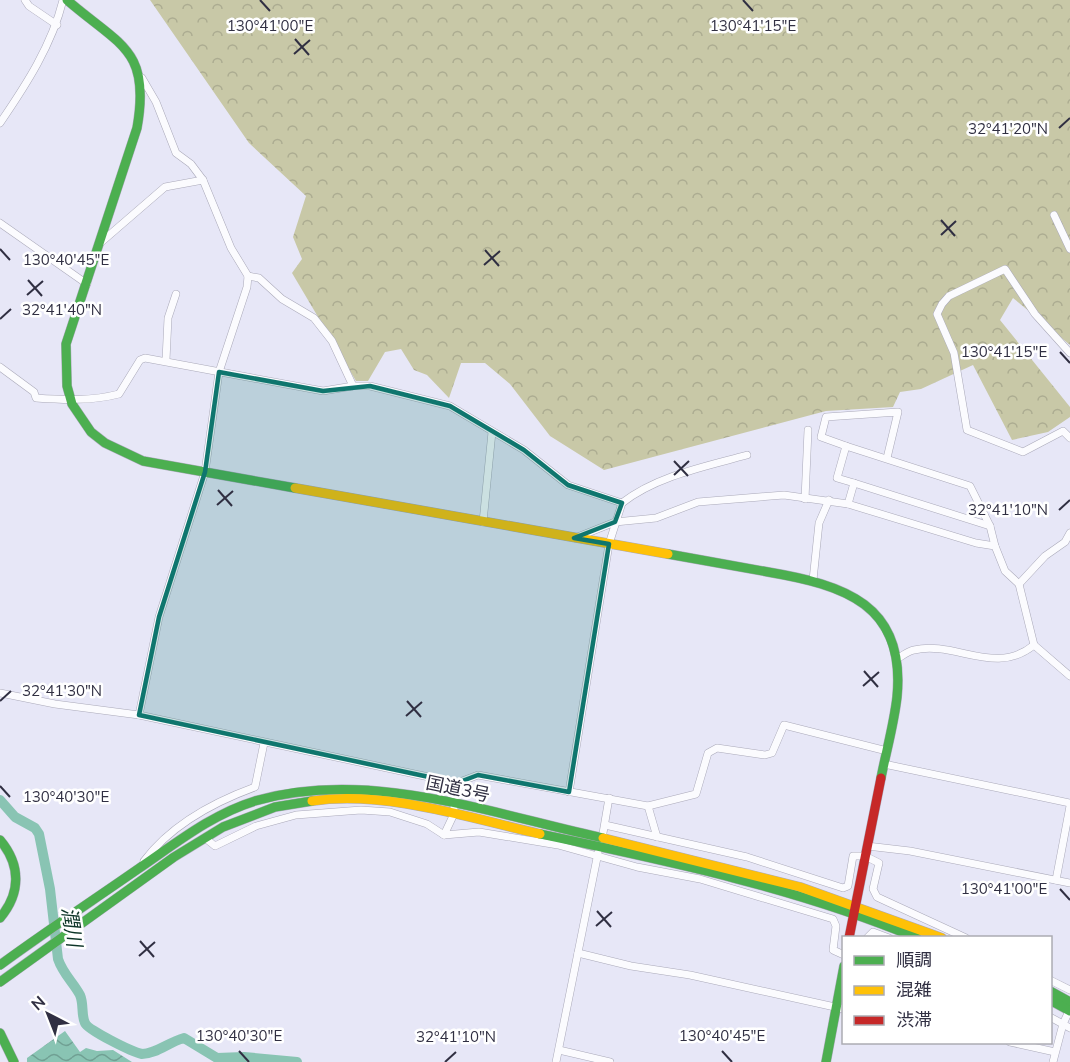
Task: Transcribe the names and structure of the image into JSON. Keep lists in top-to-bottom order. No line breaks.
{"streets":{"main road":["国道3号"]},"water":["潤川"],"legend":["順調","混雑","渋滞"],"north":"top left","coordinates":["130°41'00\"E","130°41'15\"E","32°41'20\"N","130°40'45\"E","32°41'40\"N","32°41'10\"N","32°41'30\"N","130°40'30\"E"]}
